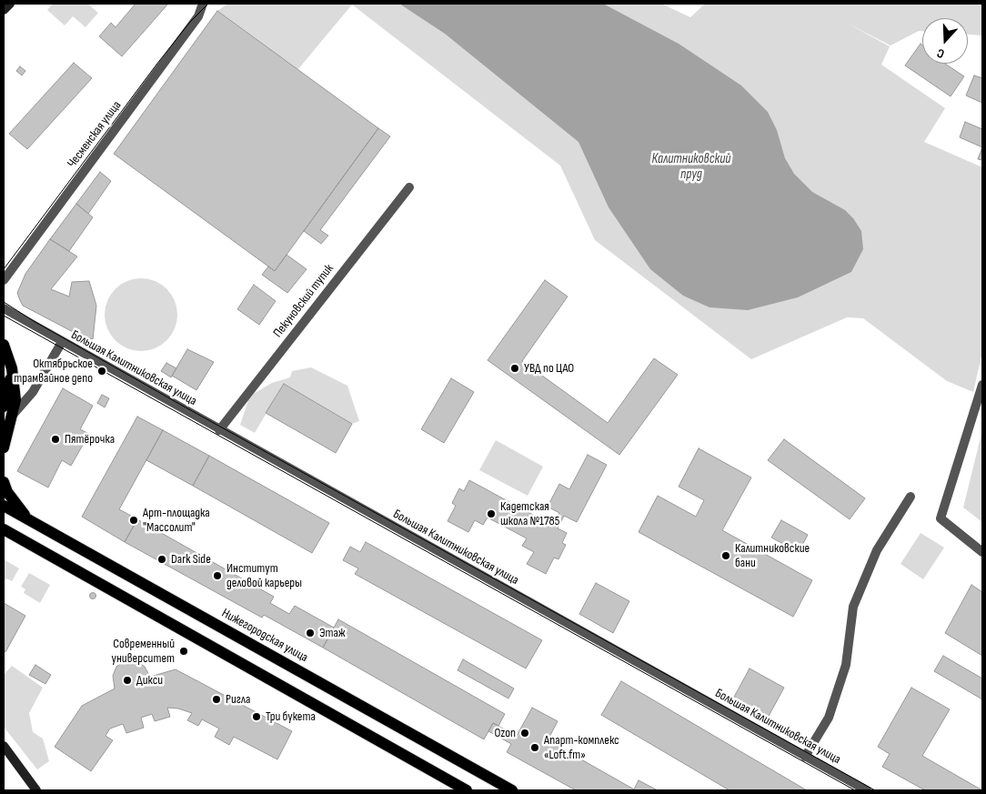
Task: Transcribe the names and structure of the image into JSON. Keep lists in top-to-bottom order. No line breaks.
{"streets":{"main road":["Нижегородская улица"],"street":["Чесменская улица","Пекуновский тупик","Большая Калитниковская улица"]},"crossings":[["Пекуновский тупик","Большая Калитниковская улица"]],"water":["Калитниковский пруд"],"places":["УВД по ЦАО","Октябрьское трамвайное депо","Пятёрочка","Кадетская школа №1785","Арт-площадка \"Массолит\"","Калитниковские бани","Dark Side","Институт деловой карьеры","Этаж","Современный университет","Дикси","Ригла","Три букета","Ozon","Апарт-комплекс «Loft.fm»"],"north":"bottom"}
